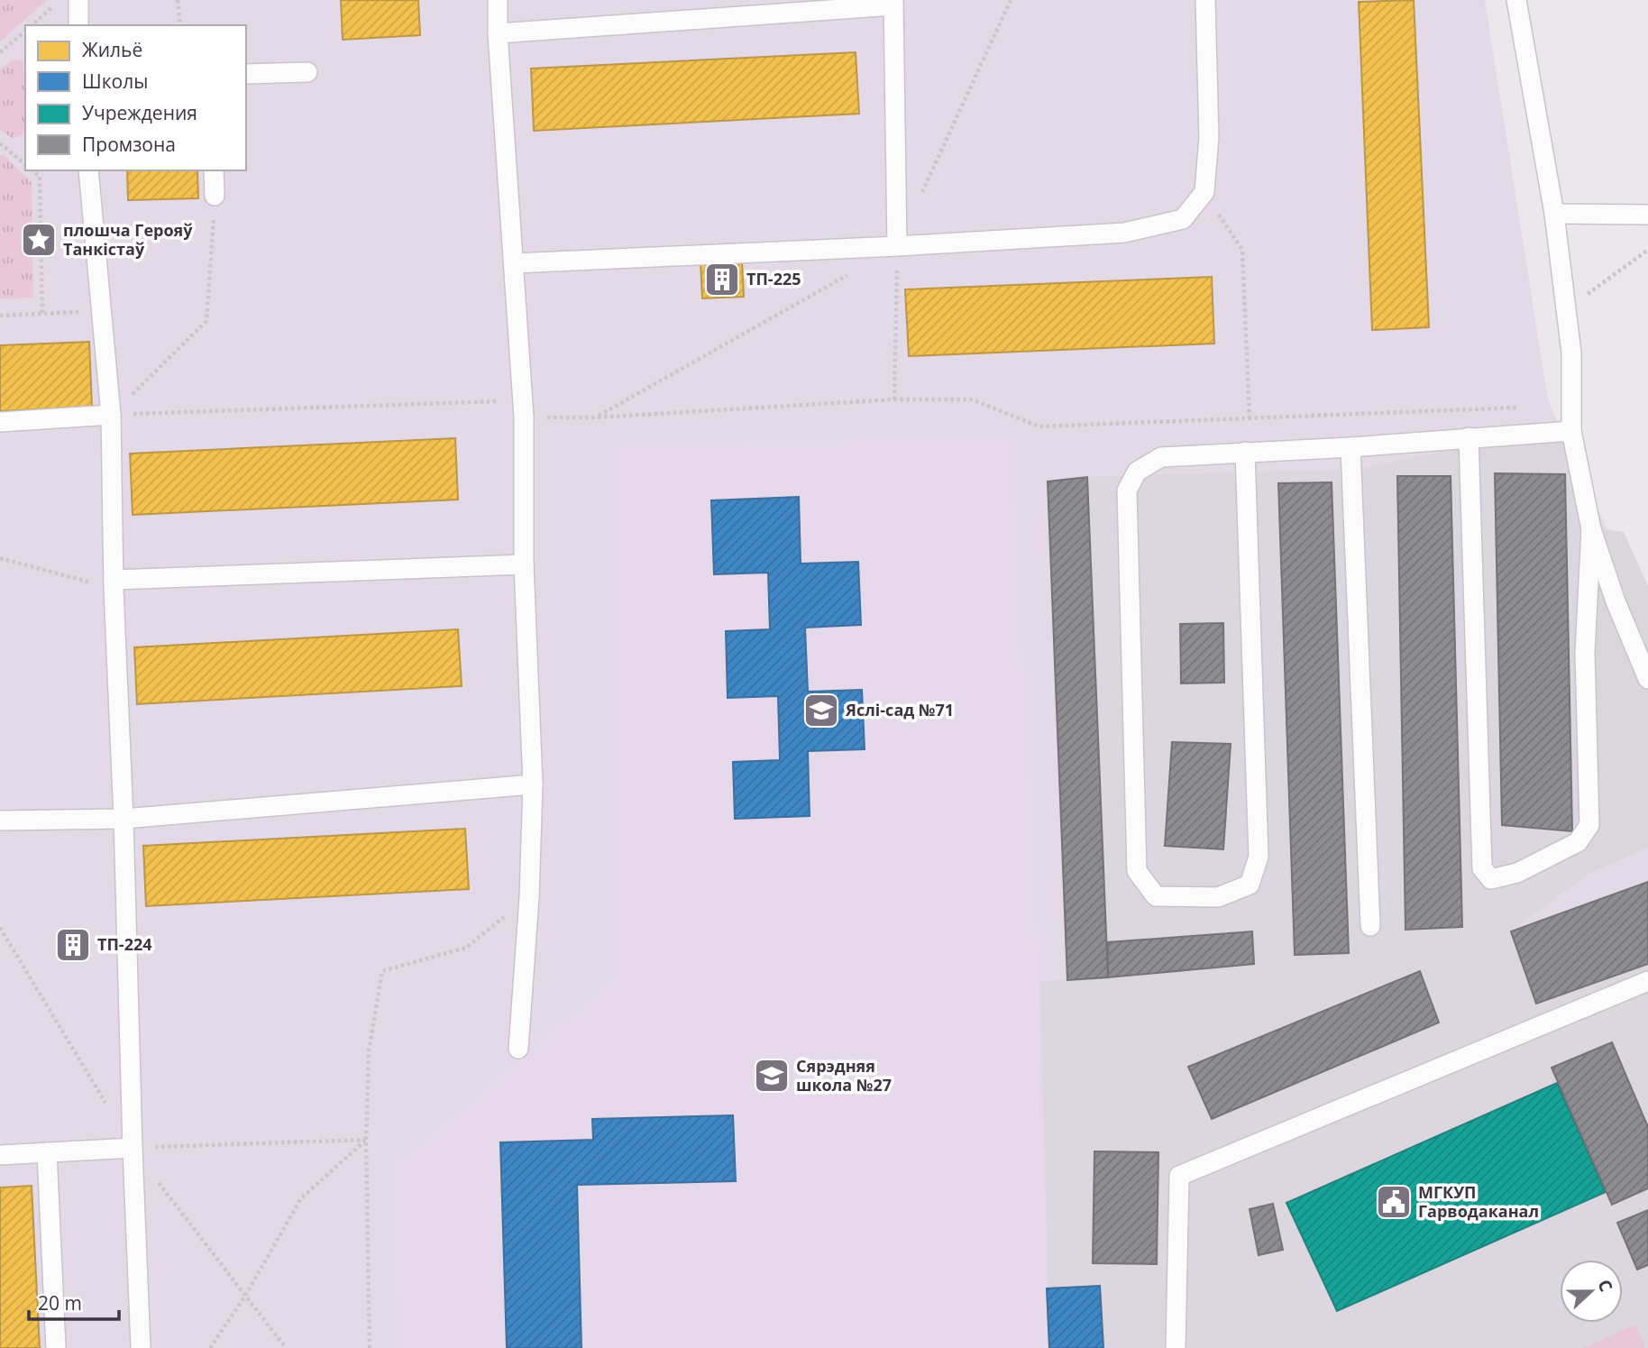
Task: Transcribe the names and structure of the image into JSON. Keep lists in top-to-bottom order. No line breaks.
{"places":{"place":["плошча Герояў Танкістаў"],"building":["ТП-225","ТП-224"],"school or university":["Яслі-сад №71","Сярэдняя школа №27"],"public building":["МГКУП Гарводаканал"]},"legend":["Жильё","Школы","Учреждения","Промзона"],"scale_bar":"20 m","north":"right"}
